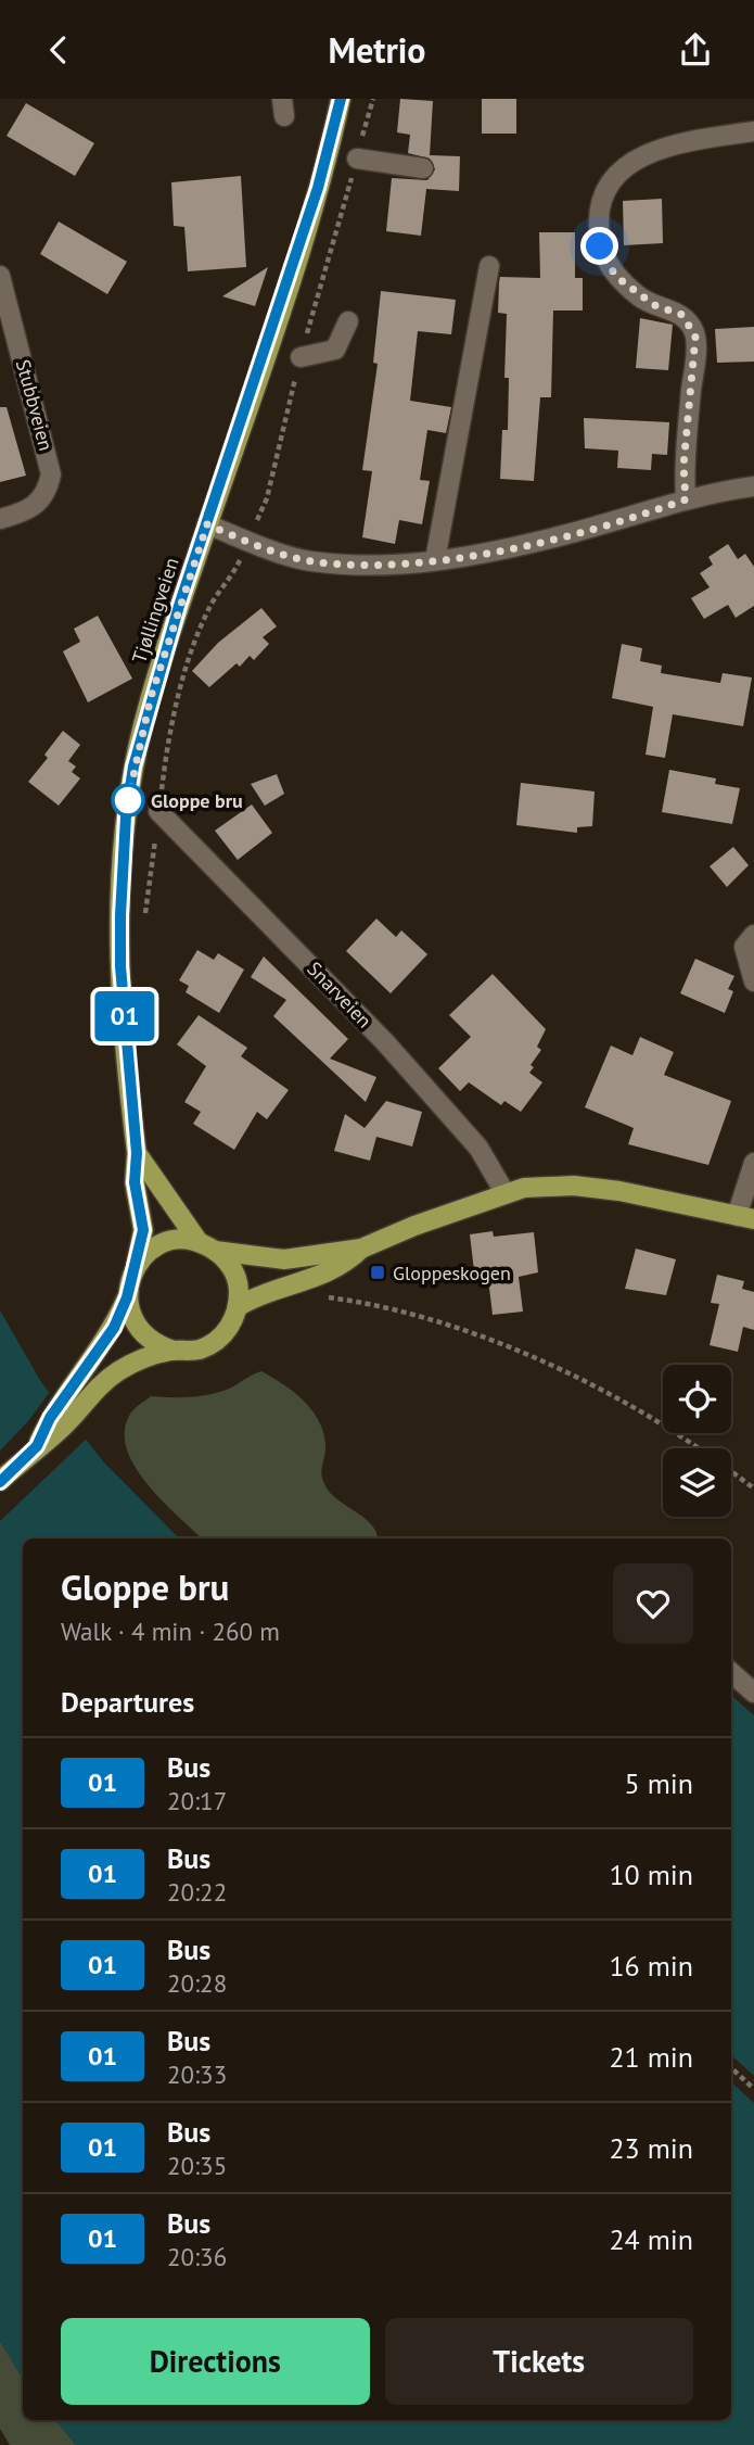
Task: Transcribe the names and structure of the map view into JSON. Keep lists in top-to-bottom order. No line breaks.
{"streets":{"main road":["Tjøllingveien"],"street":["Stubbveien","Snarveien"]},"places":{"other":["Gloppe bru"],"transit":["Gloppeskogen"]},"lines":["bus line 01"],"page":{"header":"Metrio","on_map":"01","heading":[["Gloppe bru","Walk · 4 min · 260 m"],"Departures"],"list":[{"mark":"01","name":"Bus","note":"20:17","value":"5 min"},{"mark":"01","name":"Bus","note":"20:22","value":"10 min"},{"mark":"01","name":"Bus","note":"20:28","value":"16 min"},{"mark":"01","name":"Bus","note":"20:33","value":"21 min"},{"mark":"01","name":"Bus","note":"20:35","value":"23 min"},{"mark":"01","name":"Bus","note":"20:36","value":"24 min"}],"buttons":["Directions","Tickets"]}}
